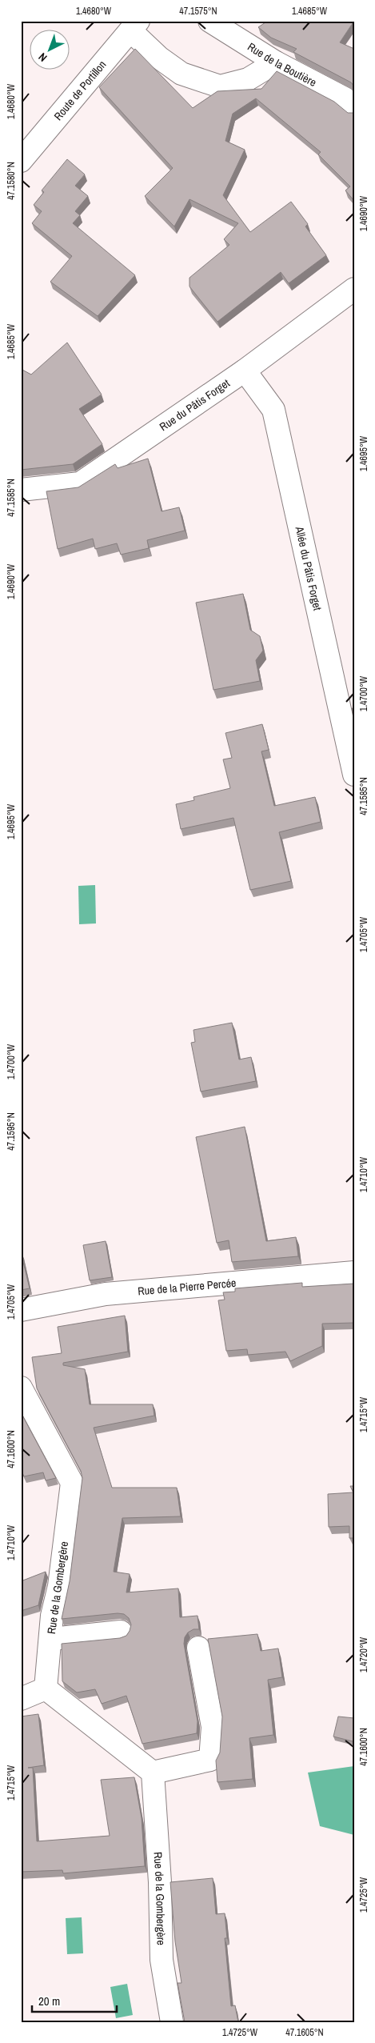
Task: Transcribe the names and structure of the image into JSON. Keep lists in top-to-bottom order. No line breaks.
{"streets":{"street":["Rue de la Boutière","Route de Portillon","Rue du Pâtis Forget","Allée du Pâtis Forget","Rue de la Pierre Percée","Rue de la Gombergère"]},"crossings":[["Rue du Pâtis Forget","Allée du Pâtis Forget"]],"scale_bar":"20 m","north":"bottom left","coordinates":["1.4680°W","47.1575°N","1.4685°W","47.1580°N","1.4690°W","1.4695°W","47.1585°N","1.4700°W","1.4705°W","47.1595°N","1.4710°W","1.4715°W","47.1600°N","1.4720°W","1.4725°W","47.1605°N"]}
